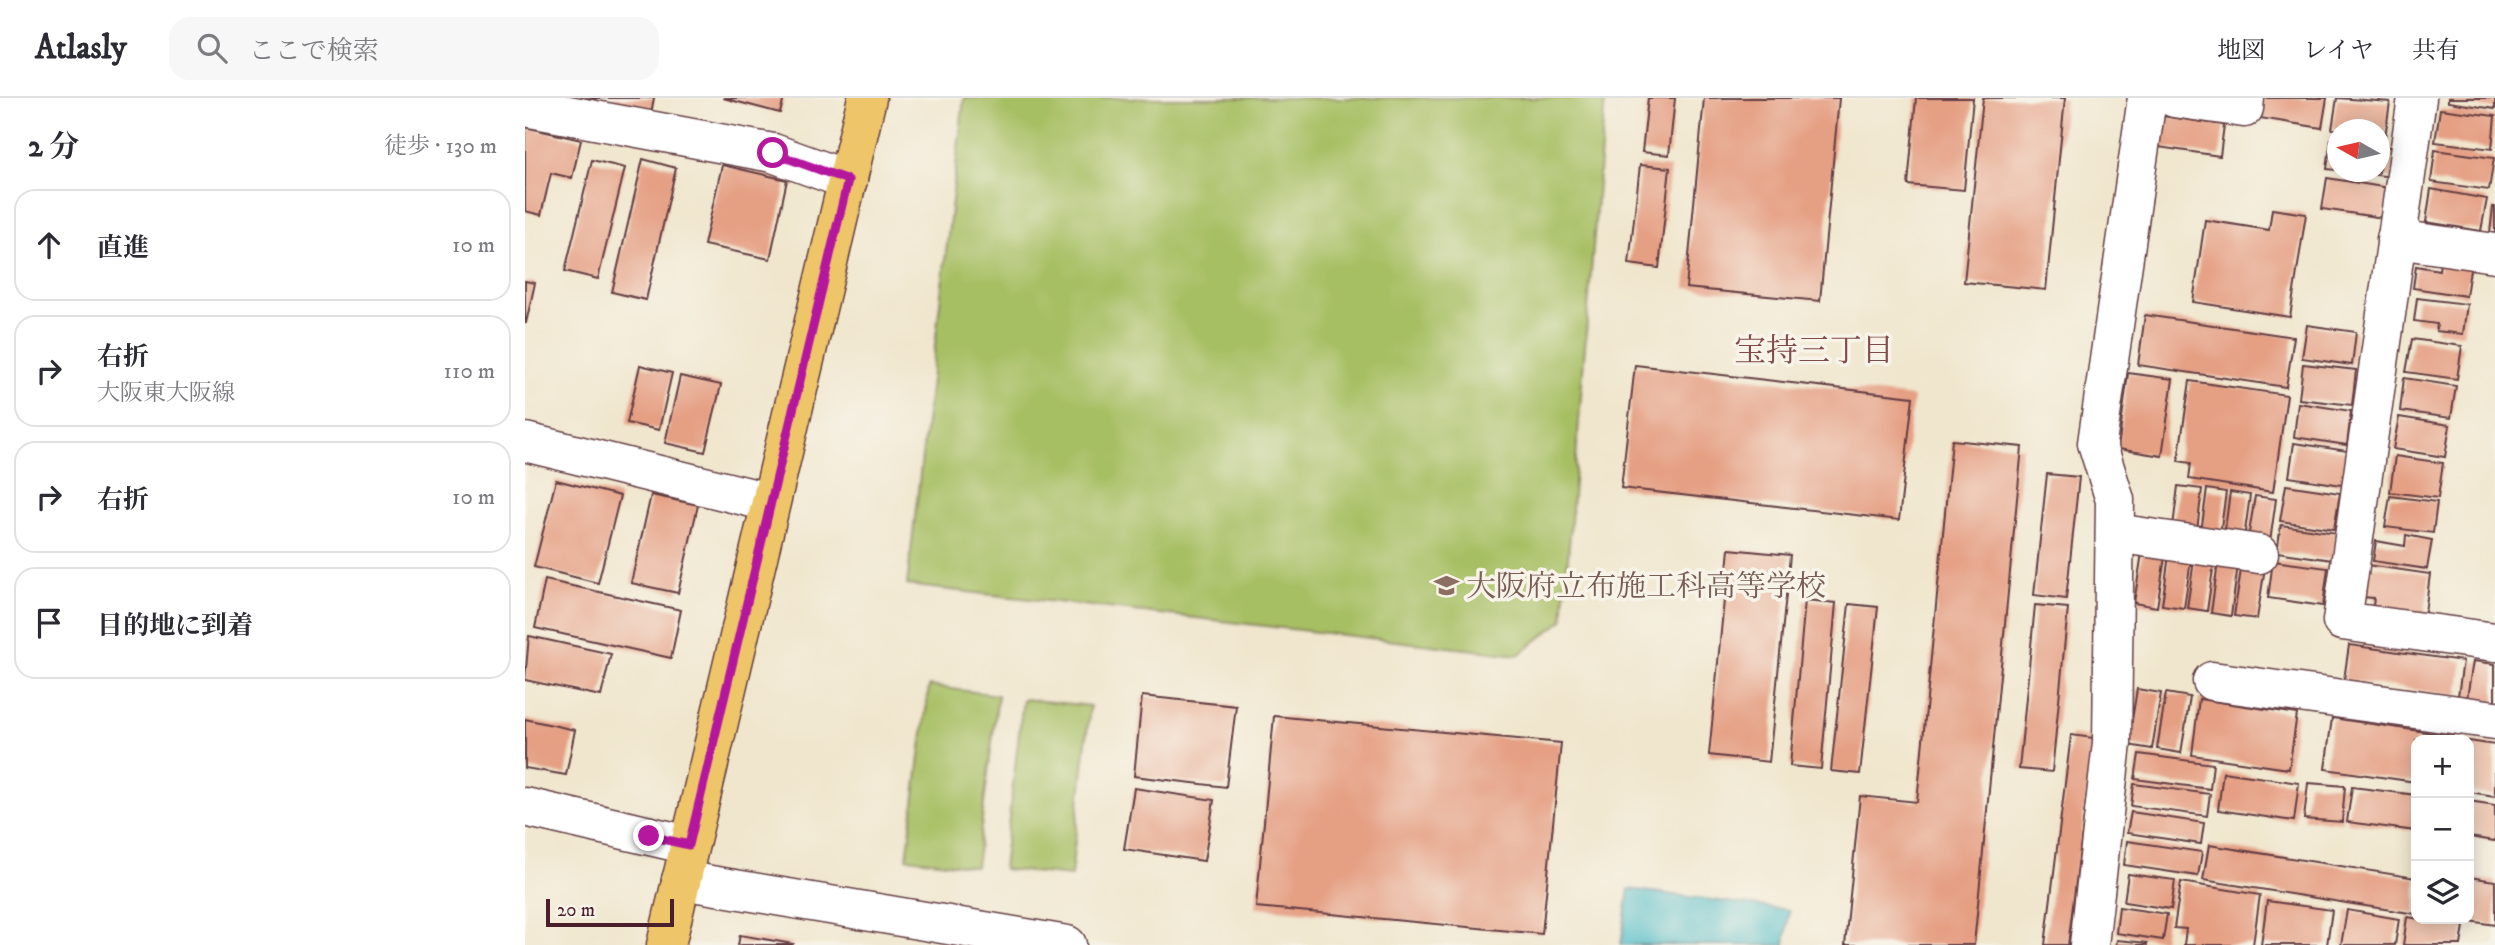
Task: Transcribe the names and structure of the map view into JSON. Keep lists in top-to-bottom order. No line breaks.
{"districts":["宝持三丁目"],"places":{"school or university":["大阪府立布施工科高等学校"]},"scale_bar":"20 m","north":"left","page":{"header":"Atlasly","search":"ここで検索","nav":["地図","レイヤ","共有"],"heading":["2 分","徒歩 · 130 m"],"list":[["直進","10 m"],["右折","大阪東大阪線","110 m"],["右折","10 m"],"目的地に到着"],"map_buttons":["+","−"],"scale":"20 m"}}
